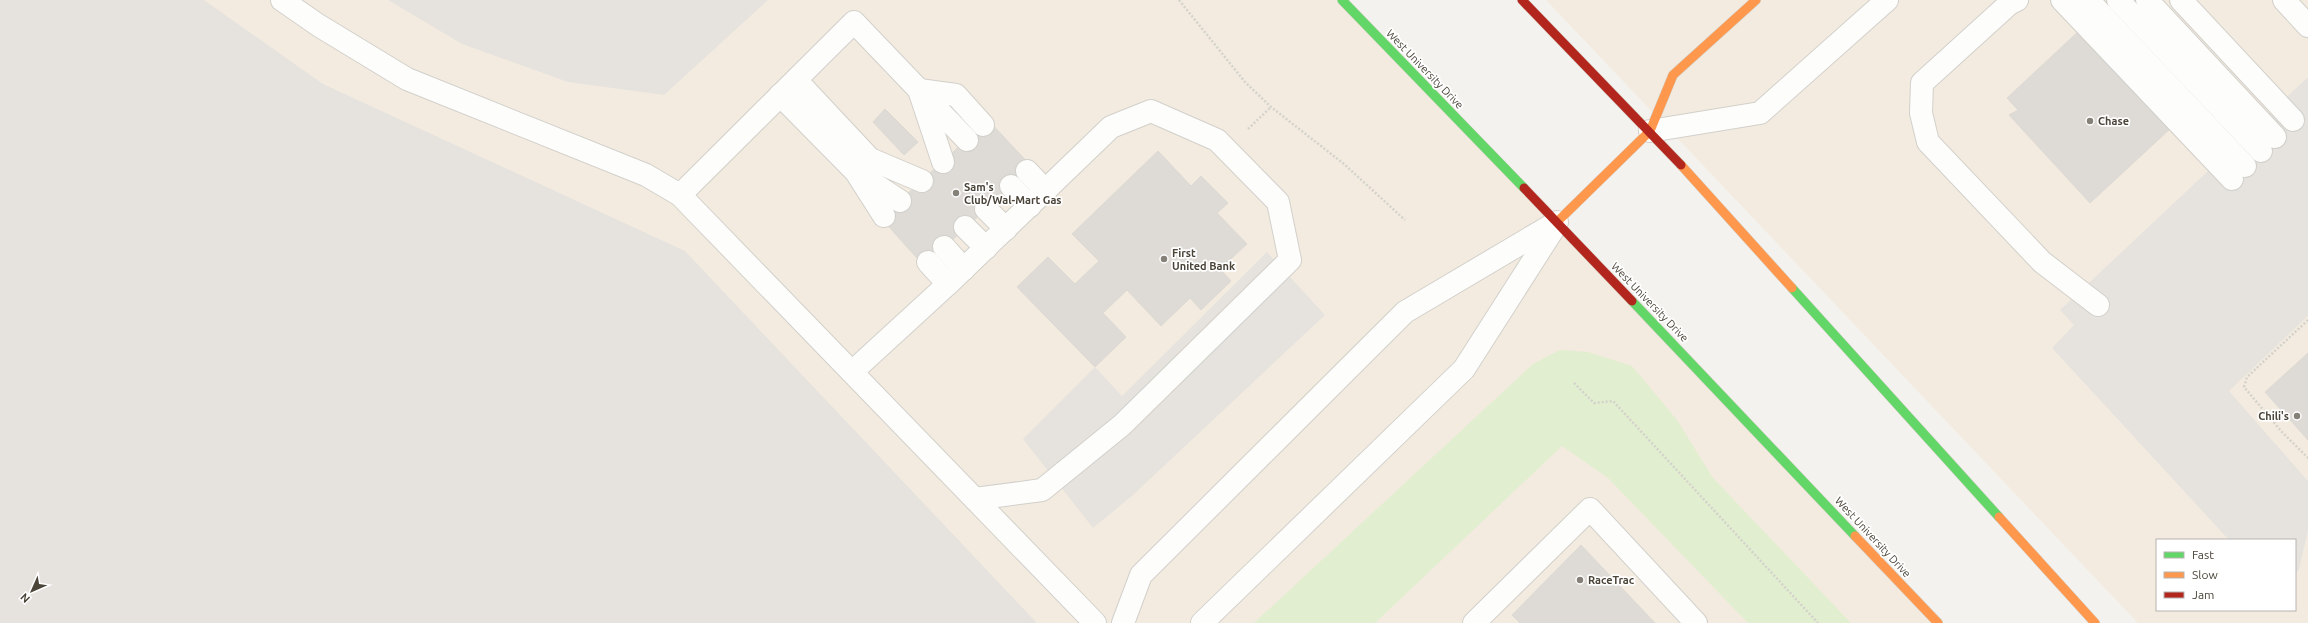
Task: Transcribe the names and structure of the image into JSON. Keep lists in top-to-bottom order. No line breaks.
{"streets":{"main road":["West University Drive"]},"places":["Chase","Sam's Club/Wal-Mart Gas","First United Bank","Chili's","RaceTrac"],"legend":["Fast","Slow","Jam"],"north":"bottom left"}
